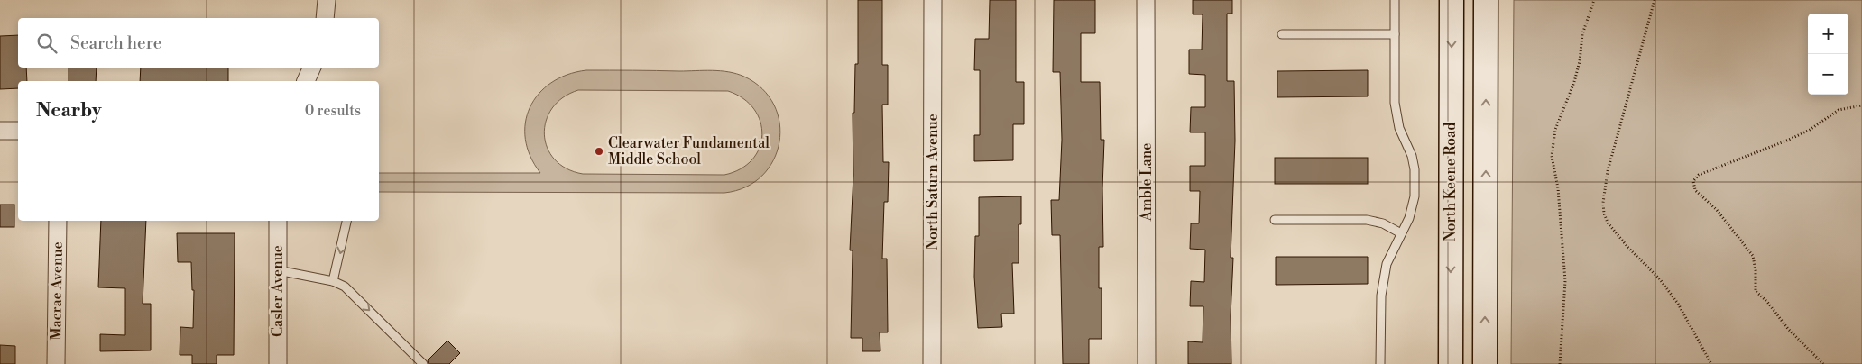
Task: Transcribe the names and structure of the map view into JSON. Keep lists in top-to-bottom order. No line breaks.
{"streets":{"main road":["North Keene Road"],"street":["North Saturn Avenue","Amble Lane","Macrae Avenue","Casler Avenue"]},"places":["Clearwater Fundamental Middle School"],"page":{"map_buttons":["+","−"],"search":"Search here","heading":["Nearby","0 results"]}}
